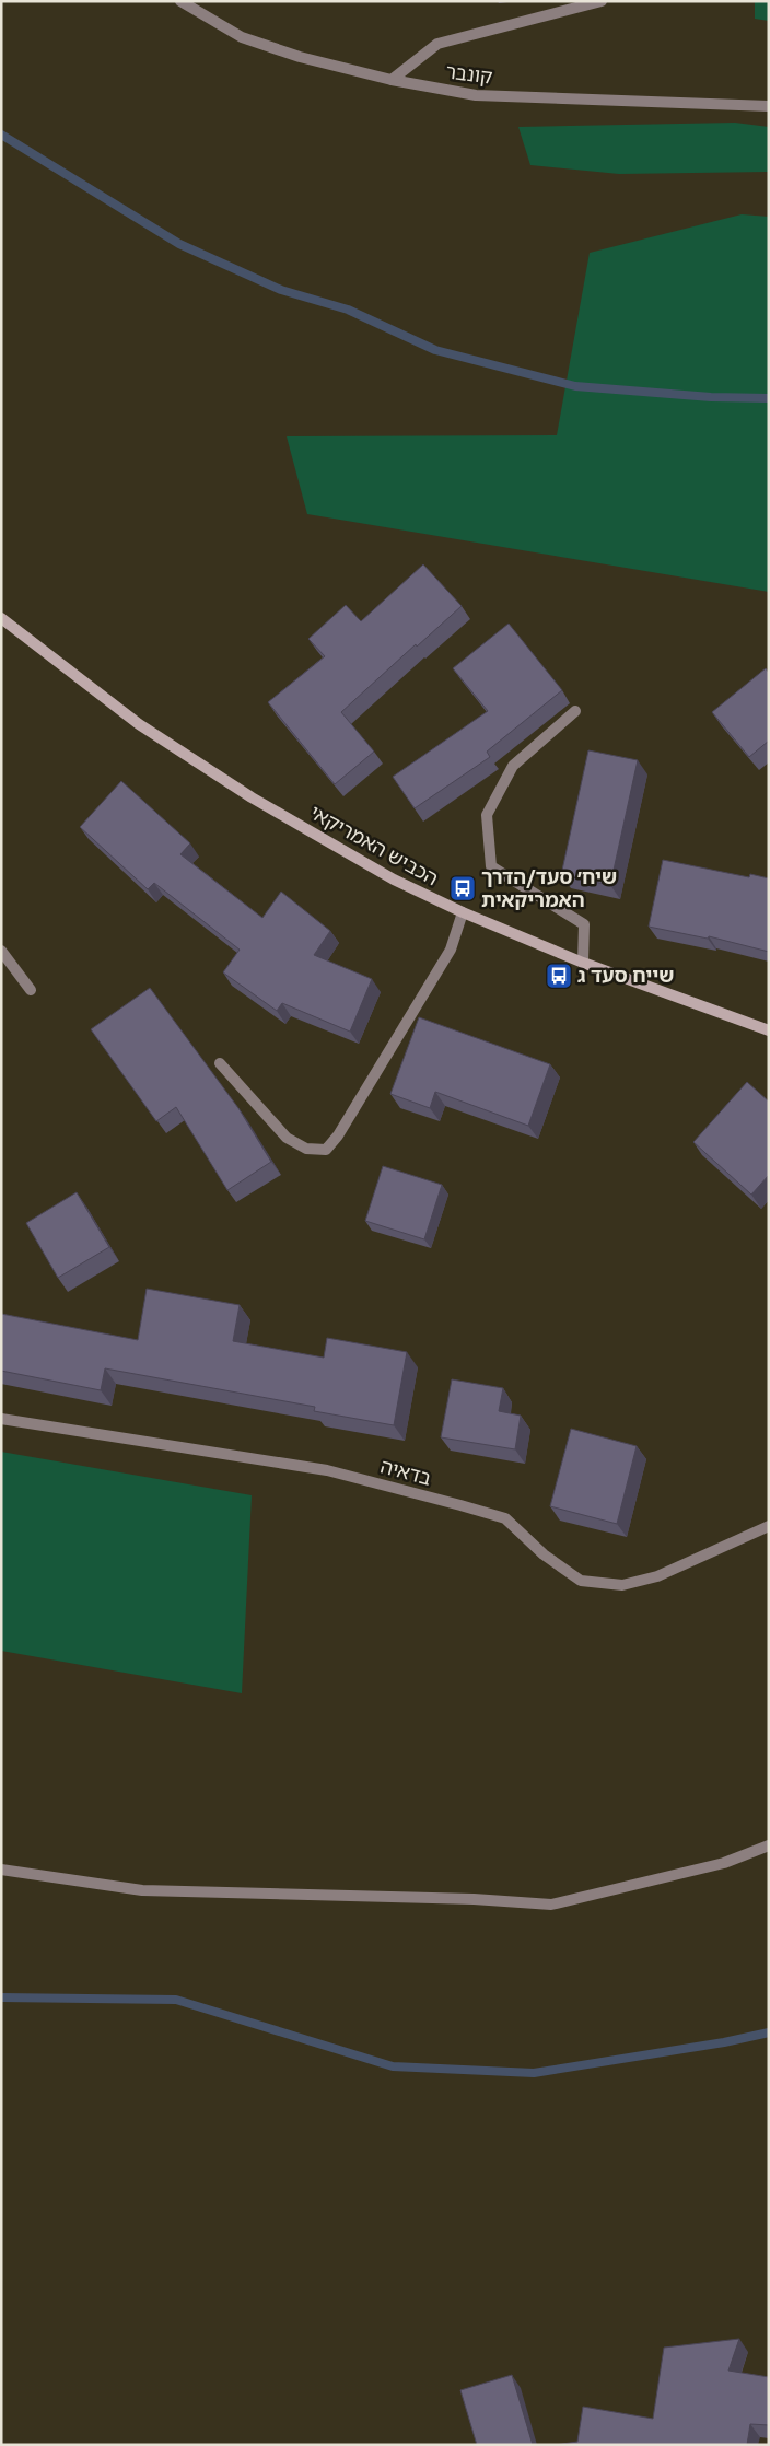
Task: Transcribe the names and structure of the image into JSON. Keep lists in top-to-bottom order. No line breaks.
{"streets":{"main road":["הכביש האמריקאי"],"street":["קונבר","בדאיה"]},"places":{"bus stop":["שיח׳ סעד/הדרך האמריקאית","שייח סעד ג"]}}
